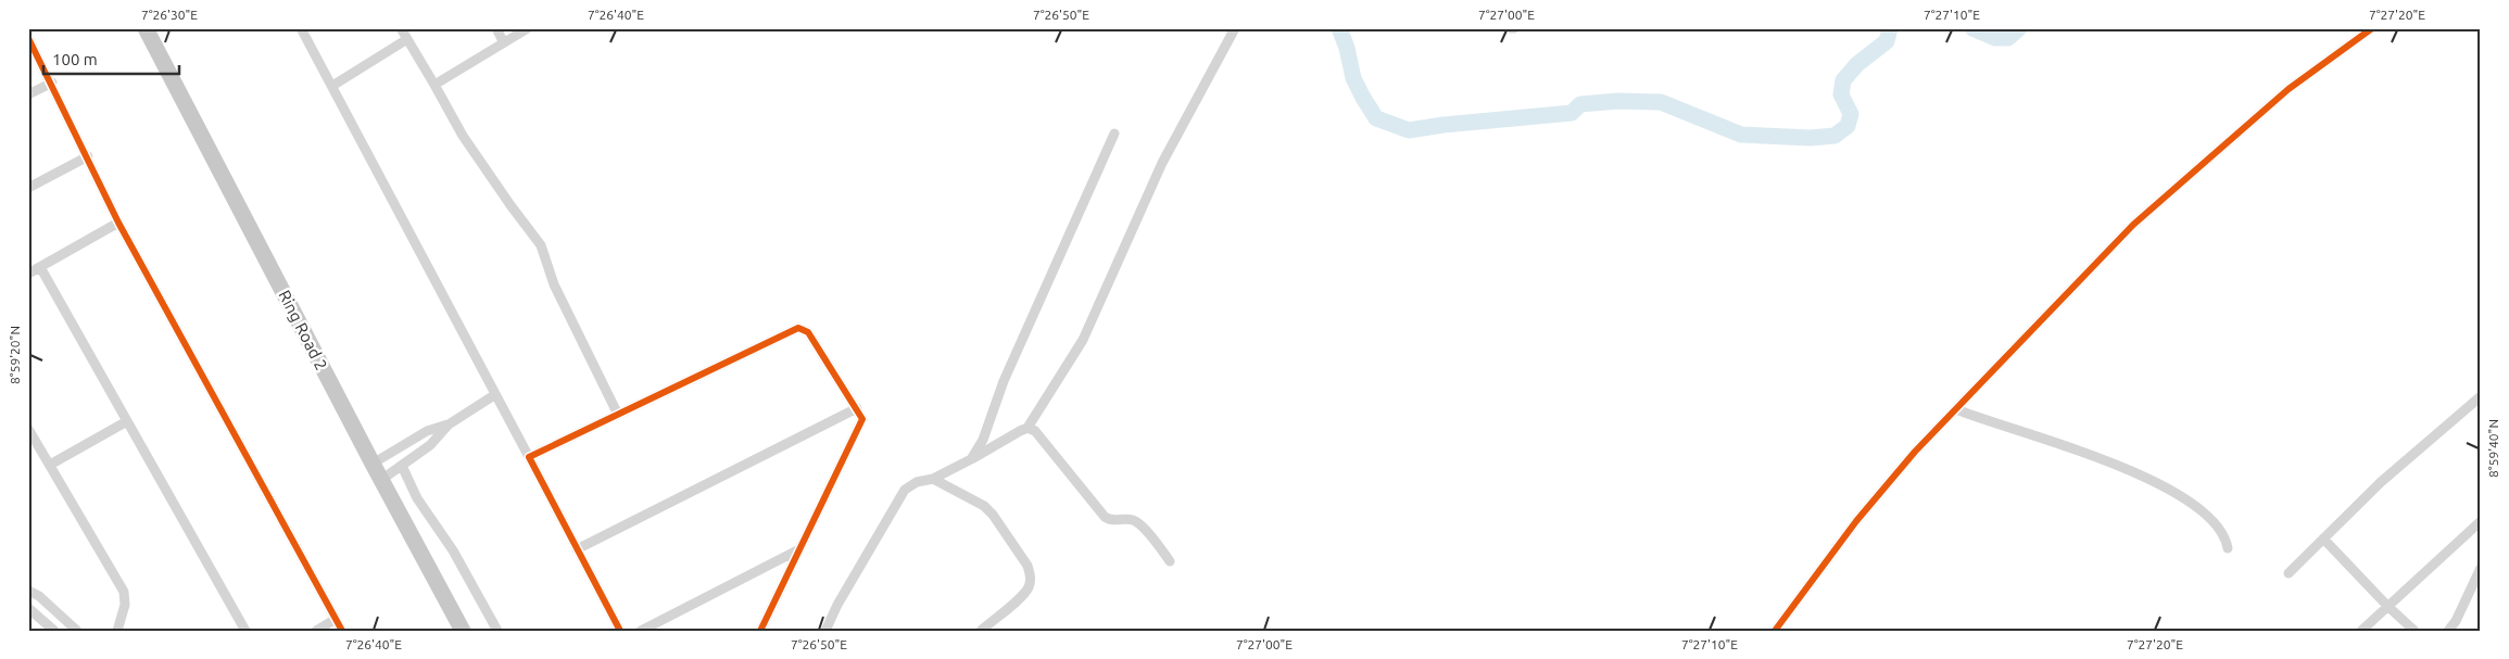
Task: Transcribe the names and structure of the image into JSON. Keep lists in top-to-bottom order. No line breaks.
{"streets":{"main road":["Ring Road 2"]},"scale_bar":"100 m","coordinates":["7°26'30\"E","7°26'40\"E","7°26'50\"E","7°27'00\"E","7°27'10\"E","7°27'20\"E","8°59'20\"N","8°59'40\"N"]}
